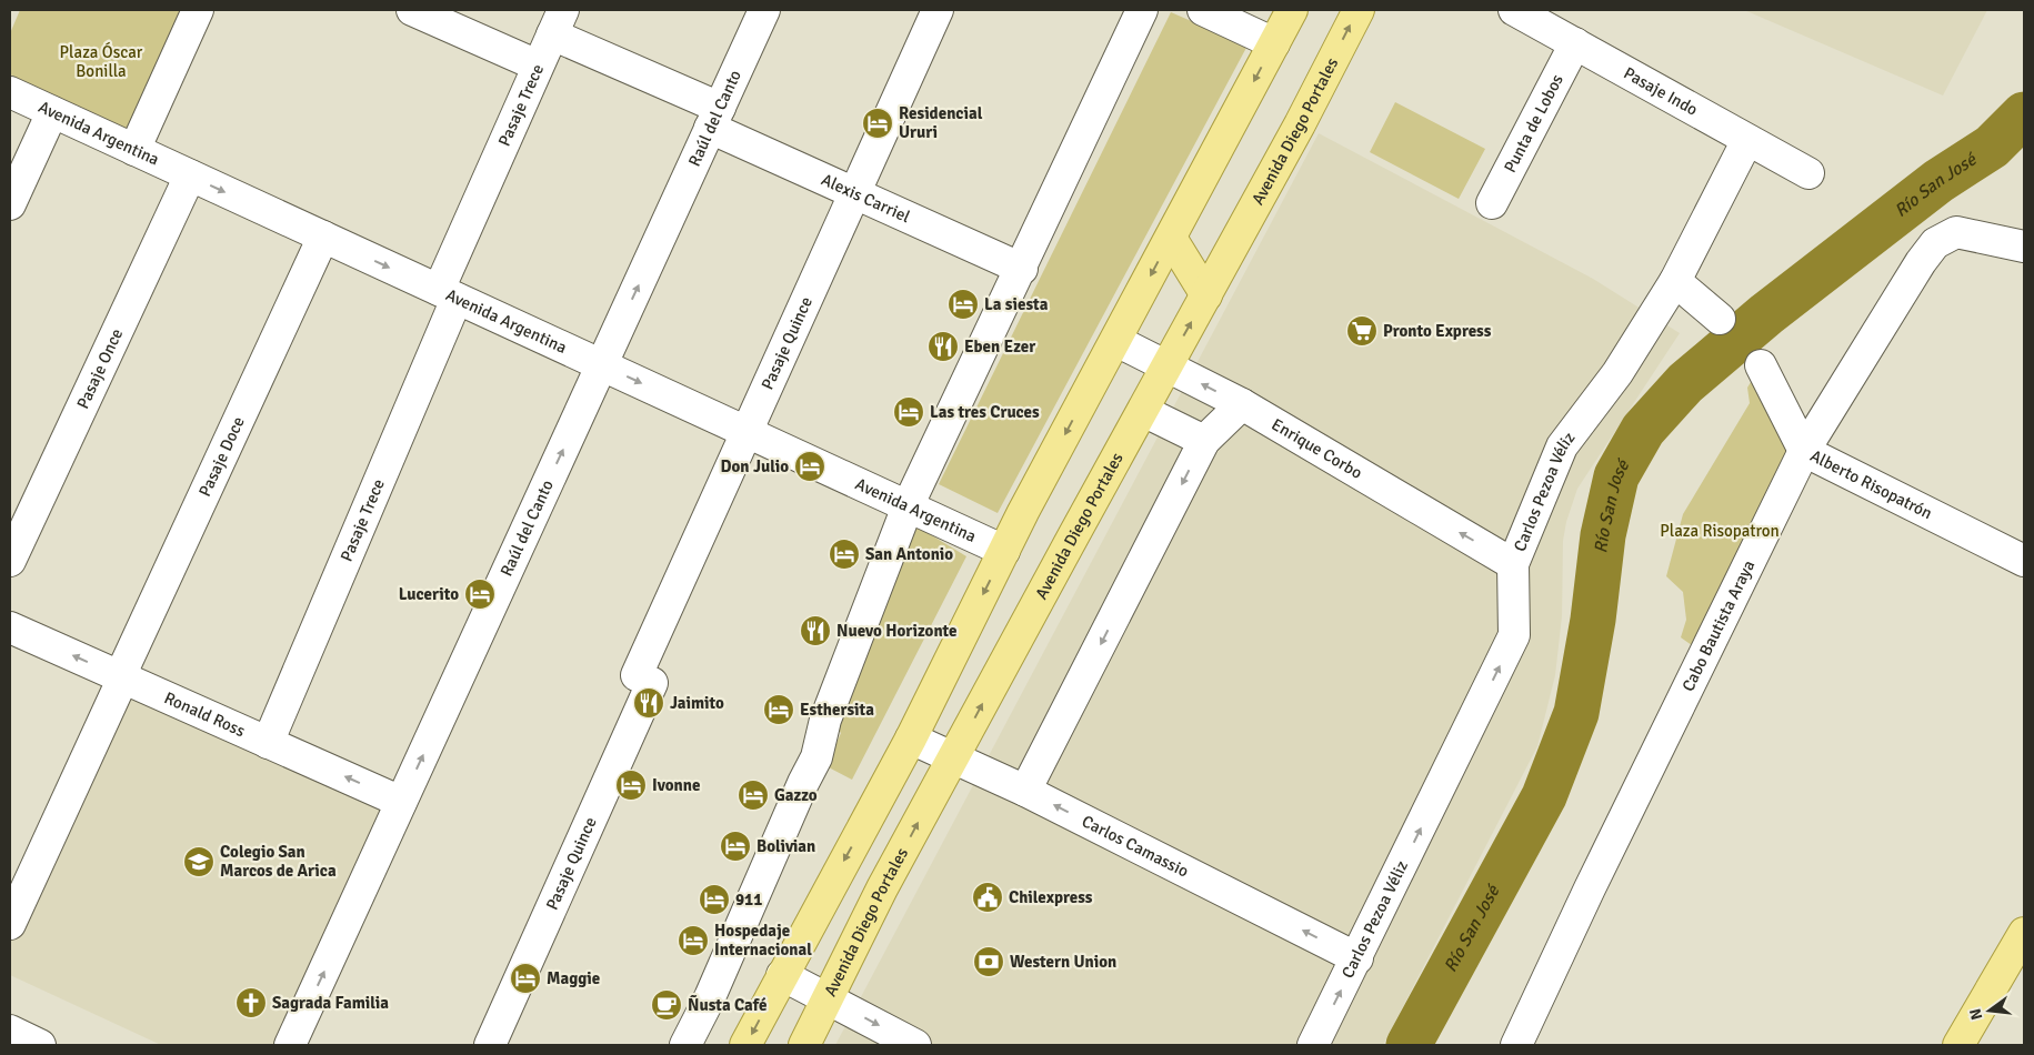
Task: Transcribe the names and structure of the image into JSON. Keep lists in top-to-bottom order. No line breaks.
{"streets":{"main road":["Avenida Diego Portales"],"street":["Pasaje Indo","Pasaje Trece","Raúl del Canto","Punta de Lobos","Avenida Argentina","Alexis Carriel","Pasaje Quince","Pasaje Once","Enrique Corbo","Pasaje Doce","Alberto Risopatrón","Carlos Pezoa Véliz","Cabo Bautista Araya","Ronald Ross","Carlos Camassio"]},"crossings":[["Pasaje Indo","Punta de Lobos"],["Pasaje Indo","Carlos Pezoa Véliz"],["Pasaje Trece","Avenida Argentina"],["Pasaje Trece","Alexis Carriel"],["Pasaje Trece","Ronald Ross"],["Raúl del Canto","Avenida Argentina"],["Raúl del Canto","Alexis Carriel"],["Raúl del Canto","Ronald Ross"],["Avenida Diego Portales","Enrique Corbo"],["Avenida Diego Portales","Carlos Camassio"],["Avenida Argentina","Pasaje Quince"],["Avenida Argentina","Pasaje Once"],["Avenida Argentina","Pasaje Doce"],["Alexis Carriel","Pasaje Quince"],["Enrique Corbo","Carlos Pezoa Véliz"],["Pasaje Doce","Ronald Ross"],["Alberto Risopatrón","Cabo Bautista Araya"],["Carlos Pezoa Véliz","Carlos Camassio"]],"one_way":["Raúl del Canto","Enrique Corbo","Carlos Pezoa Véliz","Ronald Ross","Carlos Camassio"],"water":["Río San José"],"parks":["Plaza Óscar Bonilla","Plaza Risopatron"],"places":{"hotel":["Residencial Ururi","La siesta","Las tres Cruces","Don Julio","San Antonio","Lucerito","Esthersita","Ivonne","Gazzo","Bolivian","911","Hospedaje Internacional","Maggie"],"supermarket":["Pronto Express"],"restaurant":["Eben Ezer","Nuevo Horizonte","Jaimito"],"school or university":["Colegio San Marcos de Arica"],"public building":["Chilexpress"],"bank":["Western Union"],"church":["Sagrada Familia"],"cafe":["Ñusta Café"]},"north":"left"}
